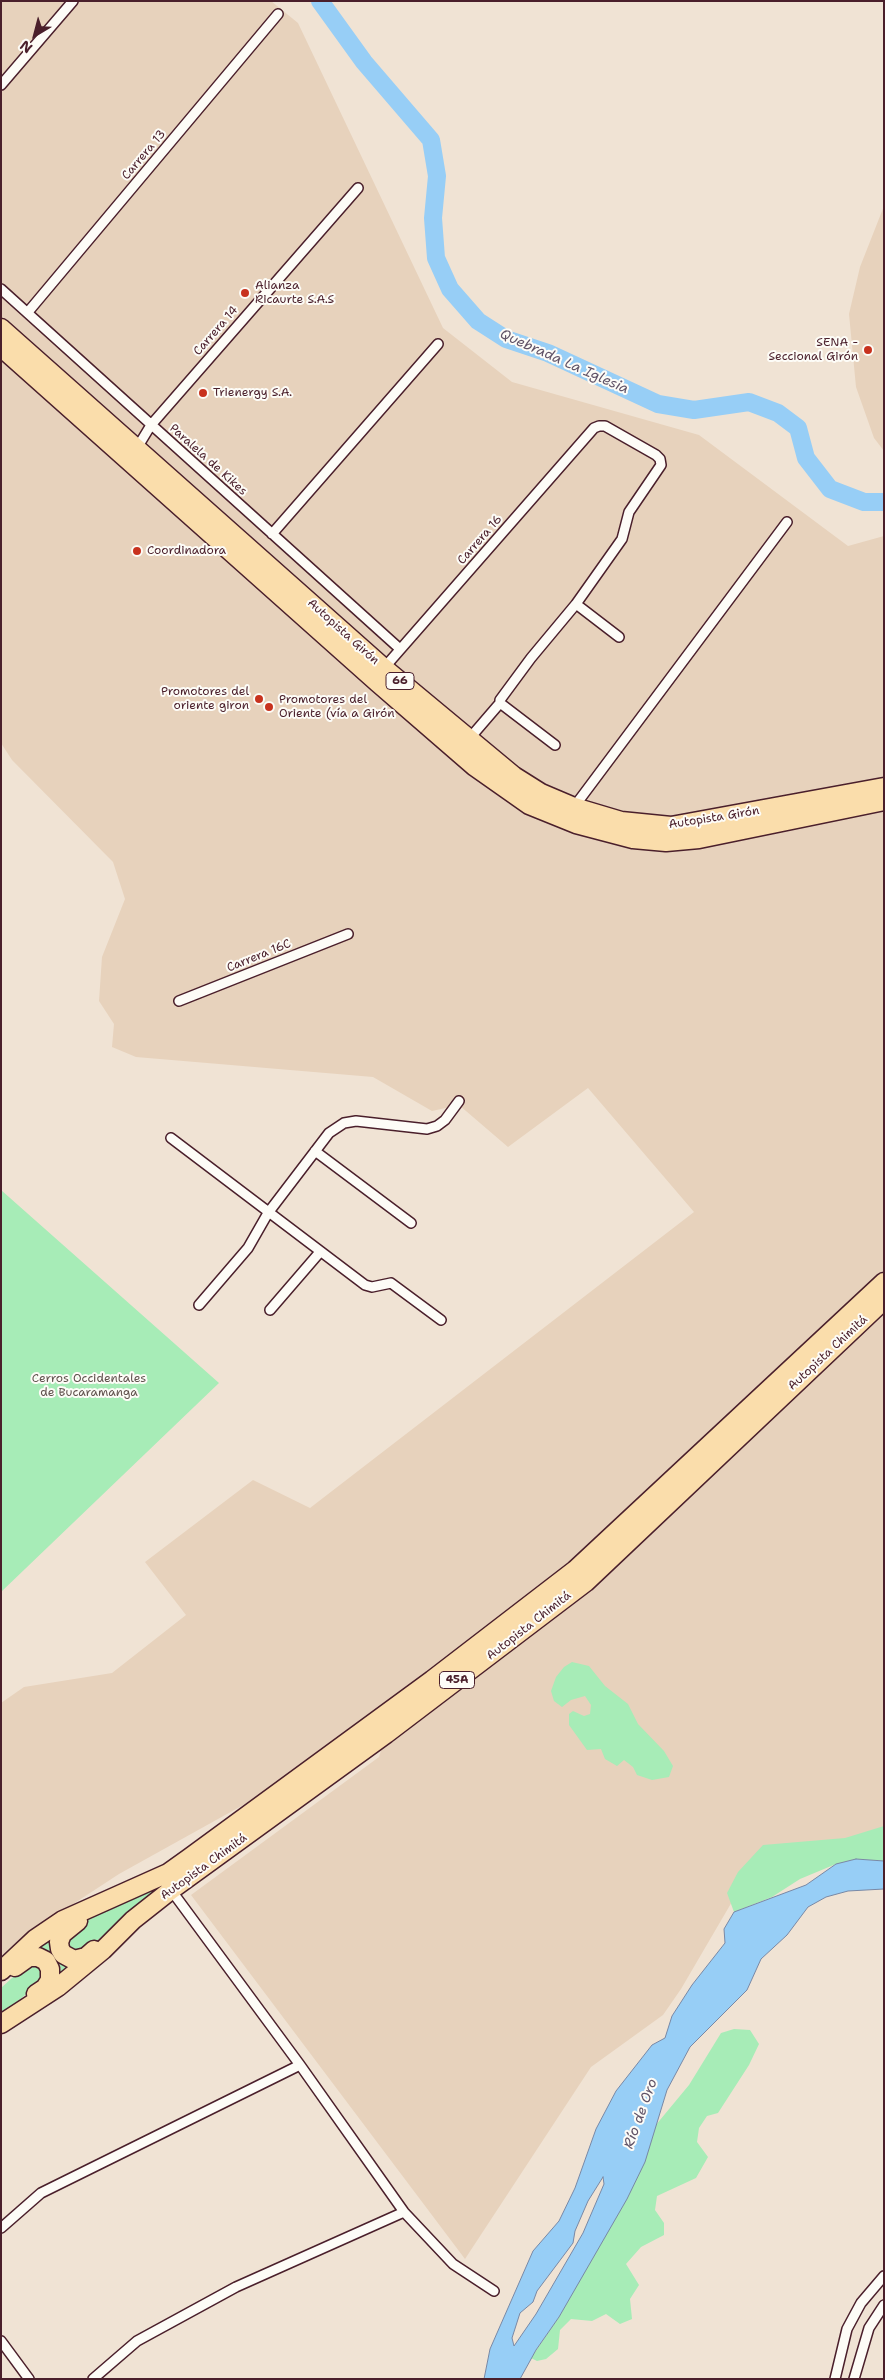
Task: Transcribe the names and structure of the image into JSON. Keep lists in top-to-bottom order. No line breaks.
{"streets":{"highway":["Autopista Girón","66","Autopista Chimitá","45A"],"street":["Carrera 13","Carrera 14","Paralela de Kikes","Carrera 16","Carrera 16C"]},"crossings":[["Carrera 13","Paralela de Kikes"],["Carrera 14","Paralela de Kikes"],["Carrera 14","Autopista Girón"],["Paralela de Kikes","Carrera 16"],["Carrera 16","Autopista Girón"]],"water":["Quebrada La Iglesia","Río de Oro"],"parks":["Cerros Occidentales de Bucaramanga"],"places":["Alianza Ricaurte S.A.S","SENA - Seccional Girón","Trienergy S.A.","Coordinadora","Promotores del oriente giron","Promotores del Oriente (vía a Girón"],"north":"bottom left"}
